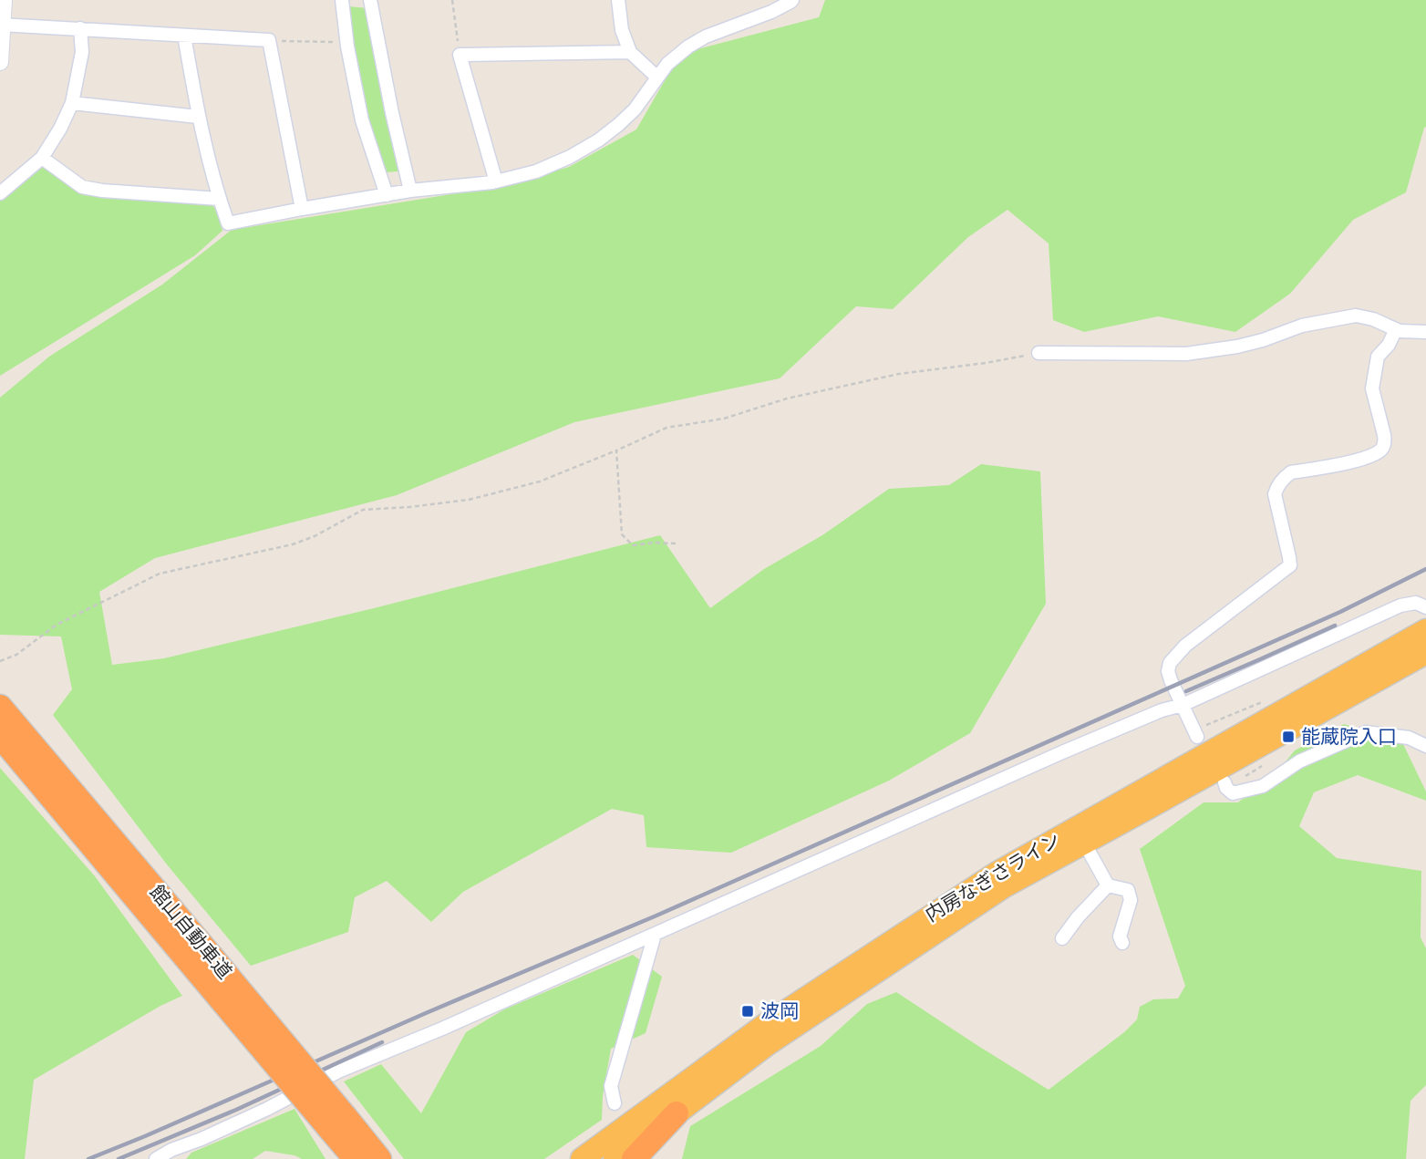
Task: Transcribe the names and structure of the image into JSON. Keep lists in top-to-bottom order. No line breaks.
{"streets":{"highway":["内房なぎさライン","館山自動車道"]},"places":{"transit":["能蔵院入口","波岡"]}}
